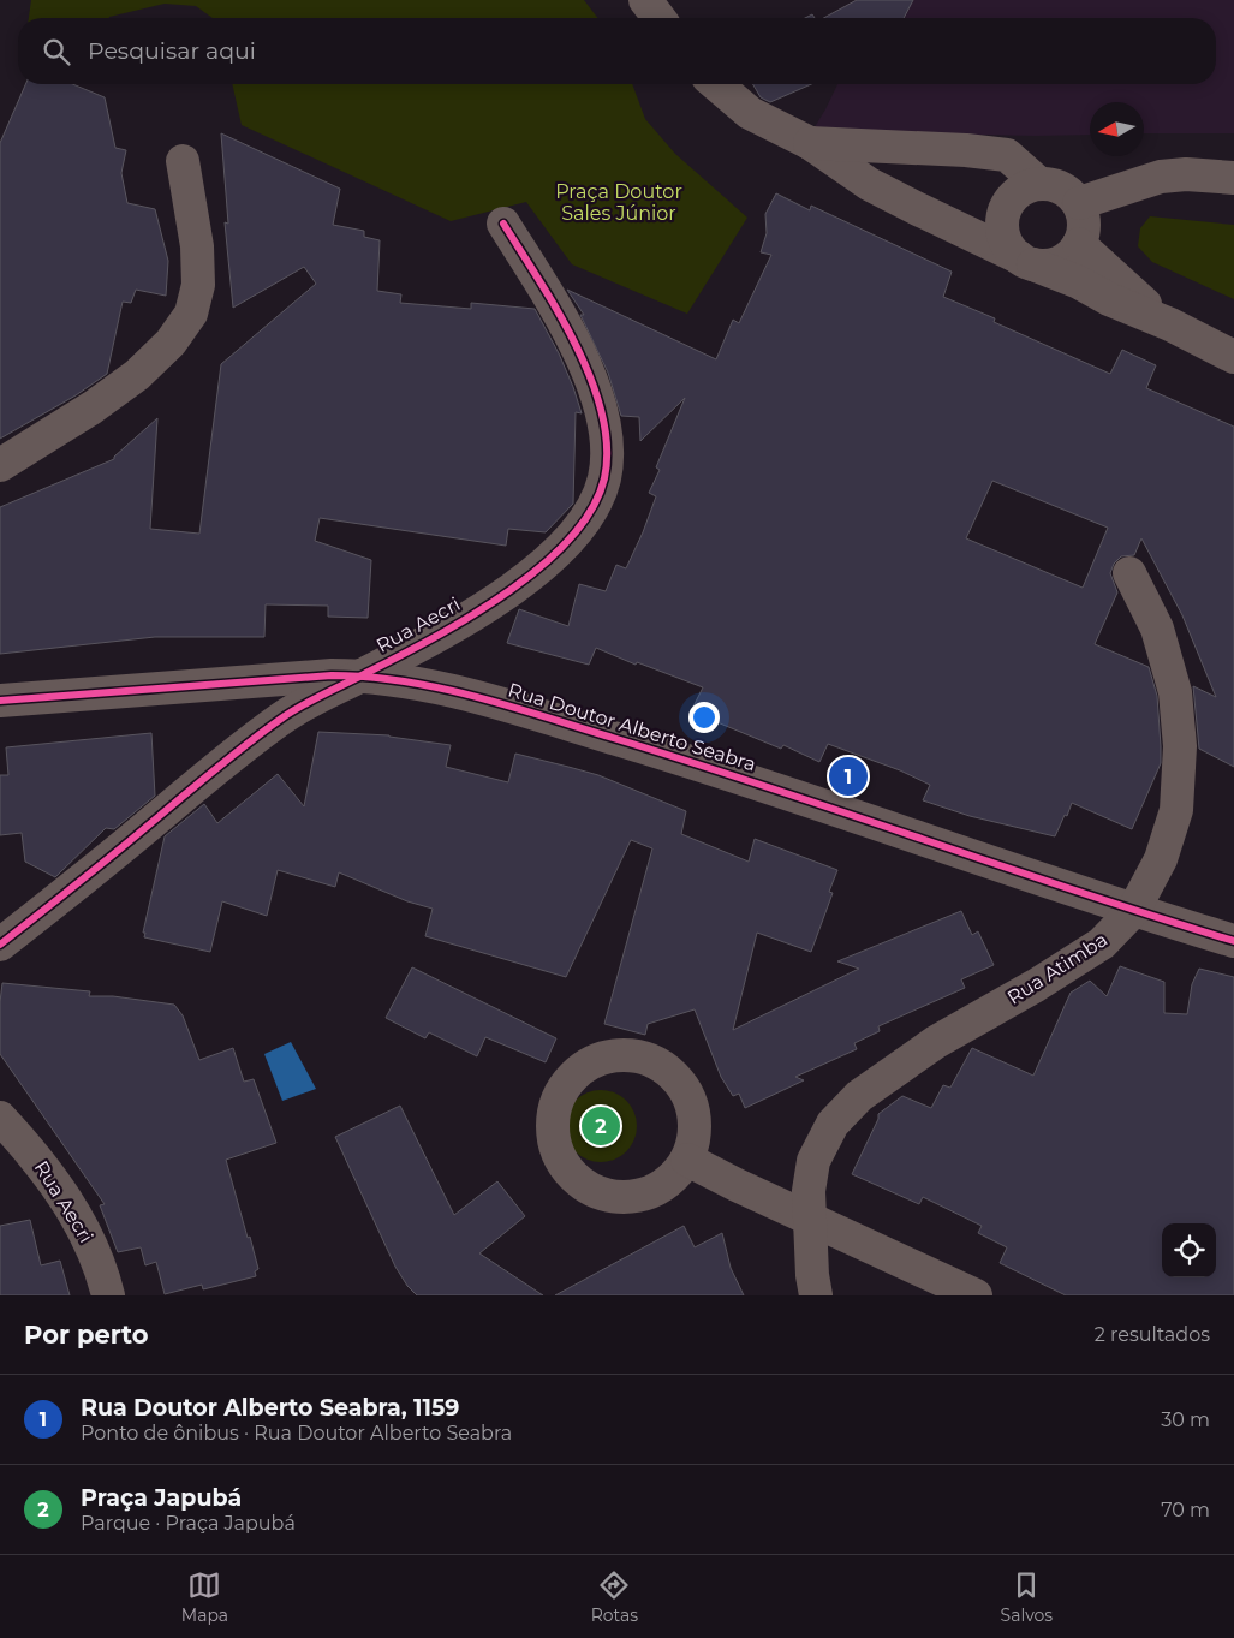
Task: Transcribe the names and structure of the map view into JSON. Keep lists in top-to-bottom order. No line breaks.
{"streets":{"street":["Rua Aecri","Rua Doutor Alberto Seabra","Rua Atimba"]},"crossings":[["Rua Aecri","Rua Doutor Alberto Seabra"],["Rua Doutor Alberto Seabra","Rua Atimba"]],"parks":["Praça Doutor Sales Júnior"],"north":"left","page":{"search":"Pesquisar aqui","pins":["1","2"],"heading":["Por perto","2 resultados"],"list":[{"mark":"1","name":"Rua Doutor Alberto Seabra, 1159","note":"Ponto de ônibus · Rua Doutor Alberto Seabra","value":"30 m"},{"mark":"2","name":"Praça Japubá","note":"Parque · Praça Japubá","value":"70 m"}],"nav":["Mapa","Rotas","Salvos"]}}
